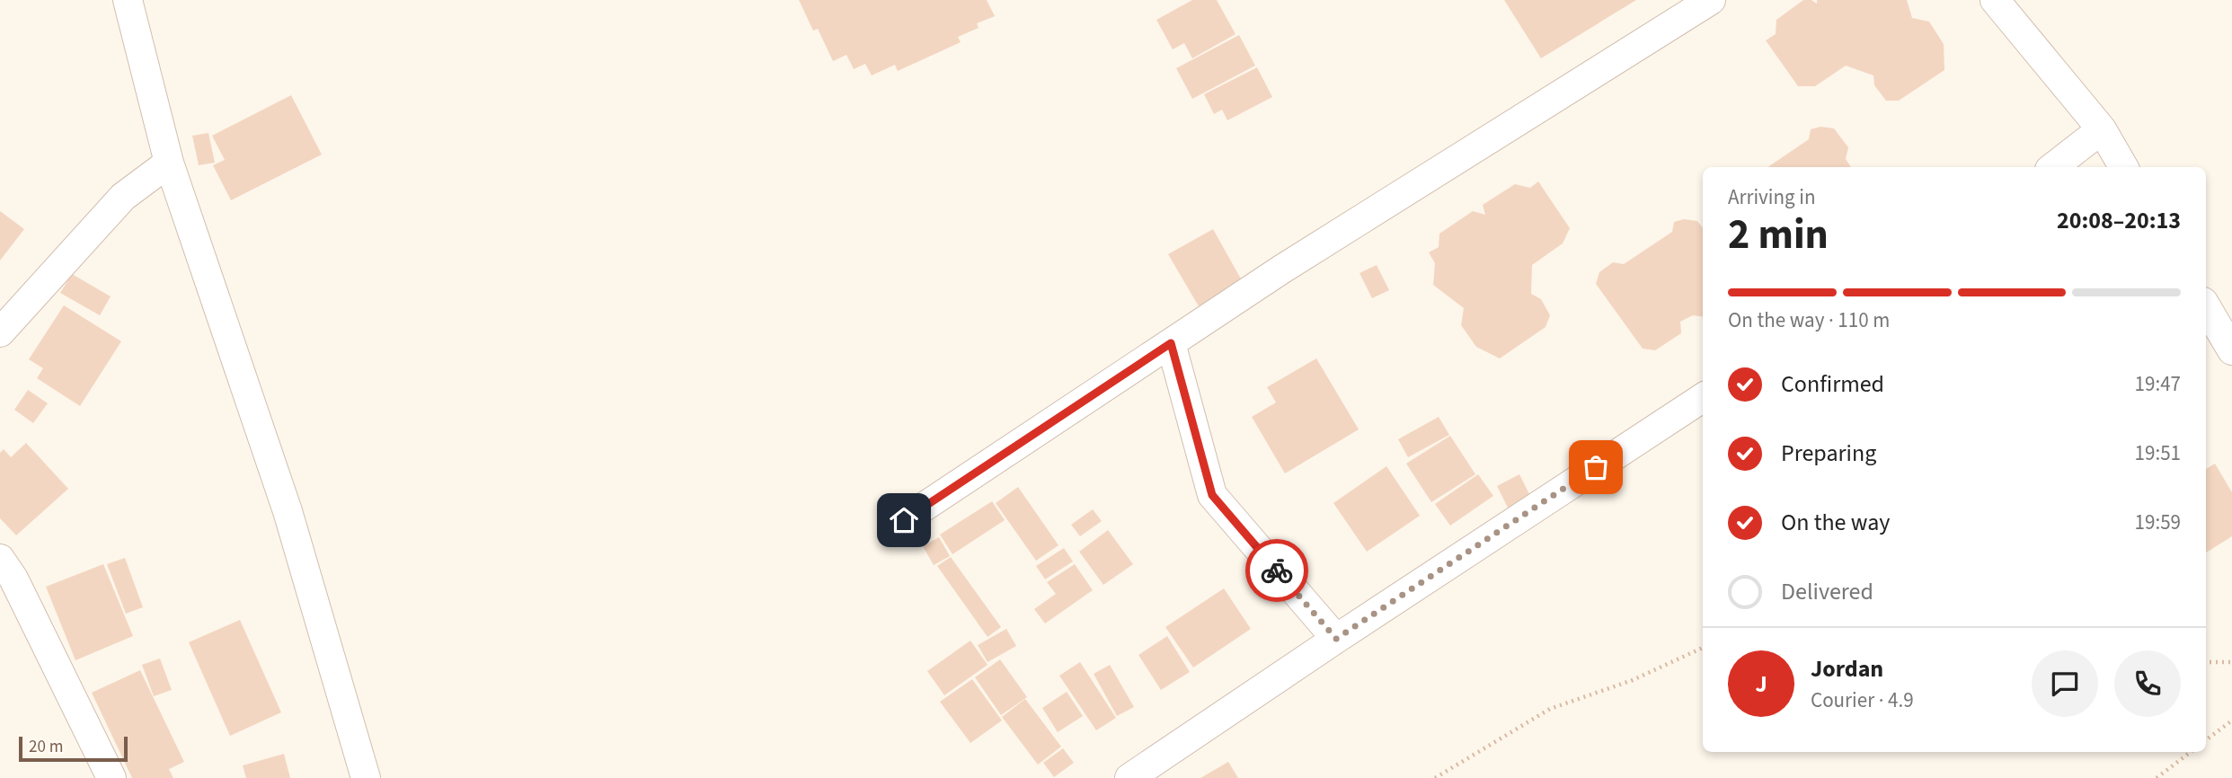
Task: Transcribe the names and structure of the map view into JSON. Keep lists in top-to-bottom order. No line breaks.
{"scale_bar":"20 m","page":{"heading":["2 min","Arriving in","20:08–20:13"],"panel":["Jordan","Courier · 4.9"],"bar":"On the way · 110 m","list":[["Confirmed","19:47"],["Preparing","19:51"],["On the way","19:59"],"Delivered"],"round":"J","scale":"20 m"}}
